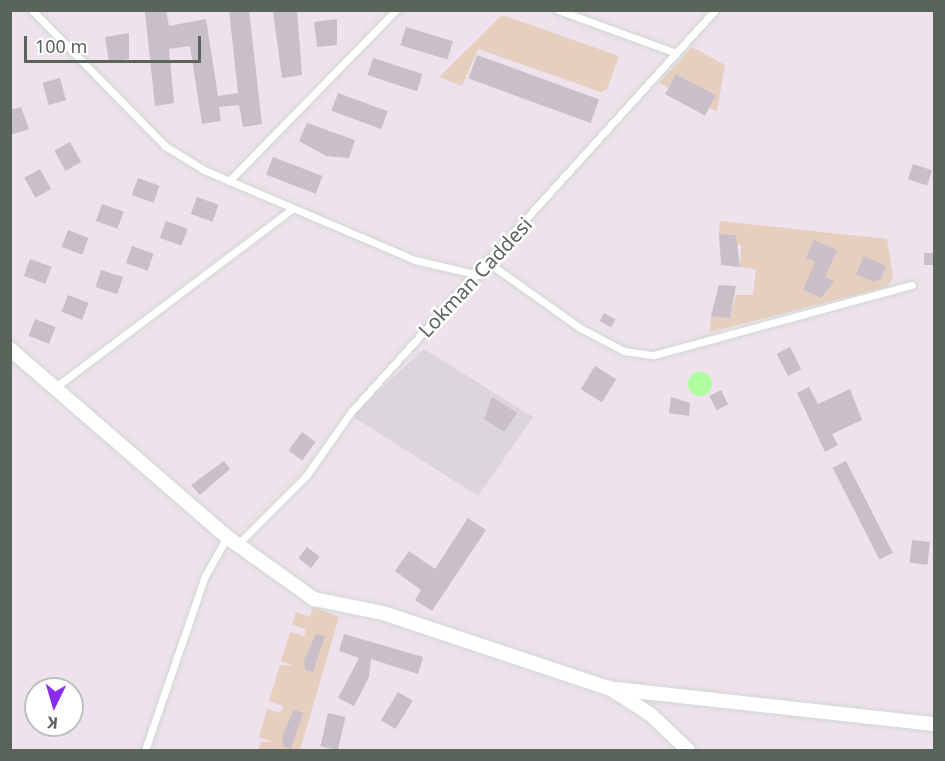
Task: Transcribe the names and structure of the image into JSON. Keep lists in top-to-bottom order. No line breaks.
{"streets":{"lane":["Lokman Caddesi"]},"scale_bar":"100 m","north":"bottom"}
